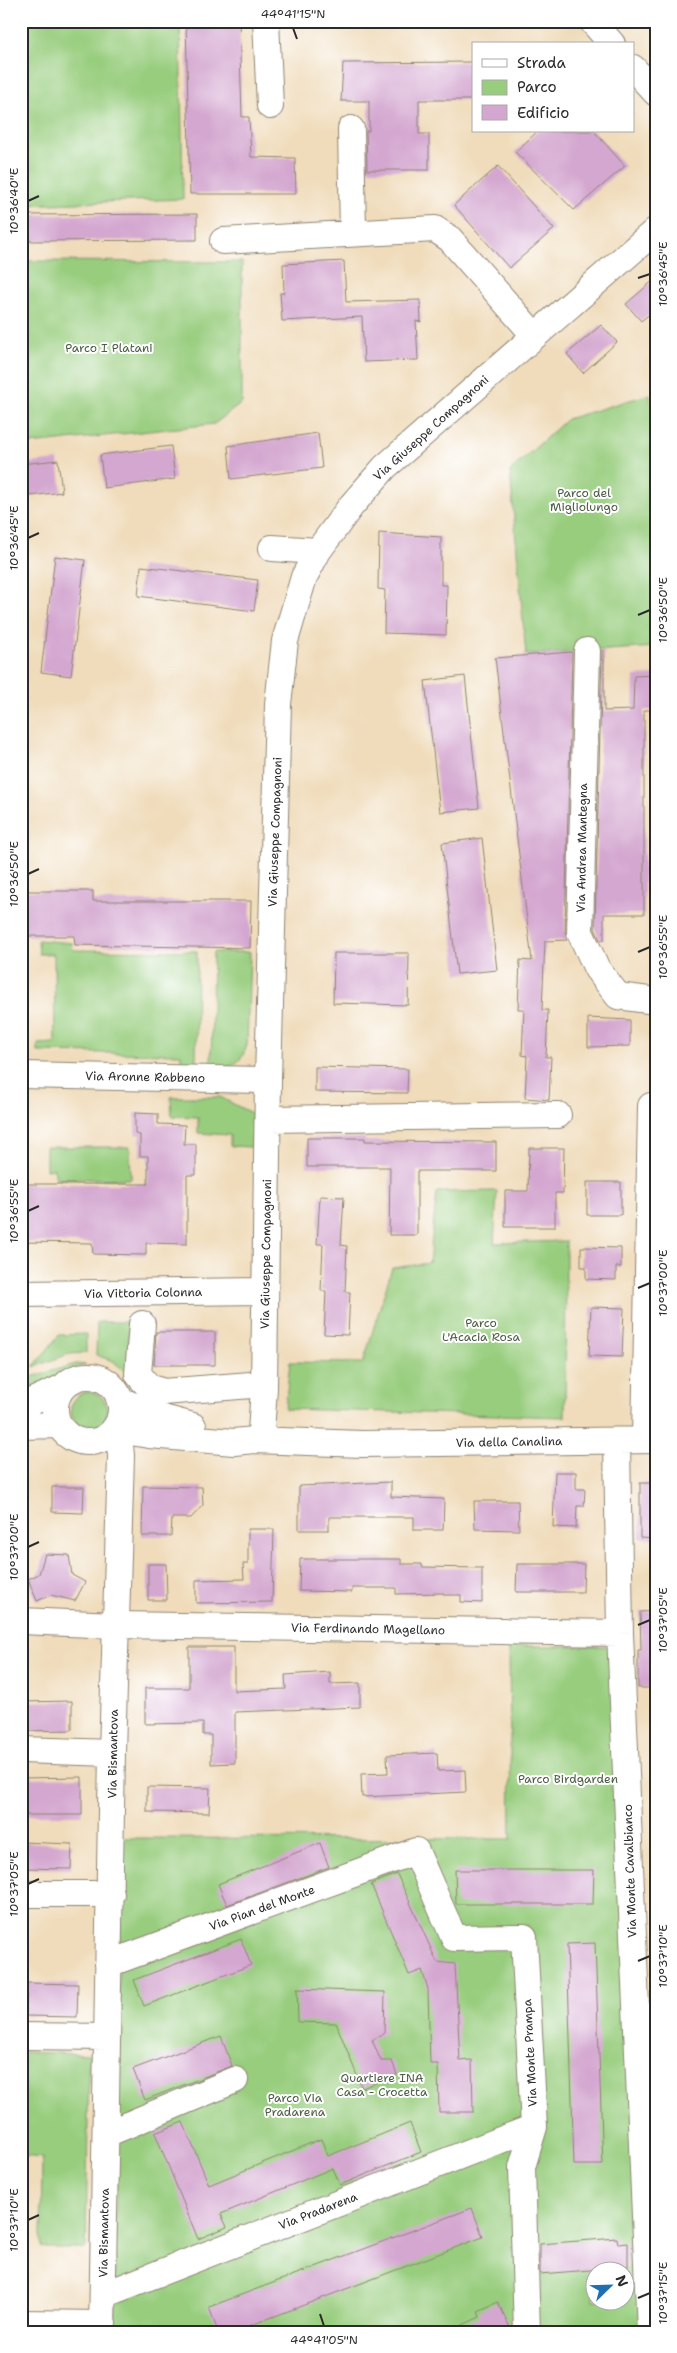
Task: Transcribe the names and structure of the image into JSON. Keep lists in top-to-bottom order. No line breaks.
{"streets":{"street":["Via Giuseppe Compagnoni","Via Andrea Mantegna","Via Aronne Rabbeno","Via Vittoria Colonna","Via della Canalina","Via Ferdinando Magellano","Via Bismantova","Via Monte Cavalbianco","Via Pian del Monte","Via Monte Prampa","Via Pradarena"]},"crossings":[["Via Giuseppe Compagnoni","Via Aronne Rabbeno"],["Via Giuseppe Compagnoni","Via Vittoria Colonna"],["Via Giuseppe Compagnoni","Via della Canalina"],["Via della Canalina","Via Bismantova"],["Via della Canalina","Via Monte Cavalbianco"],["Via Ferdinando Magellano","Via Bismantova"],["Via Ferdinando Magellano","Via Monte Cavalbianco"],["Via Bismantova","Via Pian del Monte"],["Via Bismantova","Via Pradarena"],["Via Pian del Monte","Via Monte Prampa"],["Via Monte Prampa","Via Pradarena"]],"parks":["Parco I Platani","Parco del Migliolungo","Parco L'Acacia Rosa","Parco Birdgarden","Quartiere INA Casa - Crocetta","Parco Via Pradarena"],"legend":["Strada","Parco","Edificio"],"north":"top right","coordinates":["44°41'15\"N","10°36'40\"E","10°36'45\"E","10°36'50\"E","10°36'55\"E","10°37'00\"E","10°37'05\"E","10°37'10\"E","10°37'15\"E","44°41'05\"N"]}
